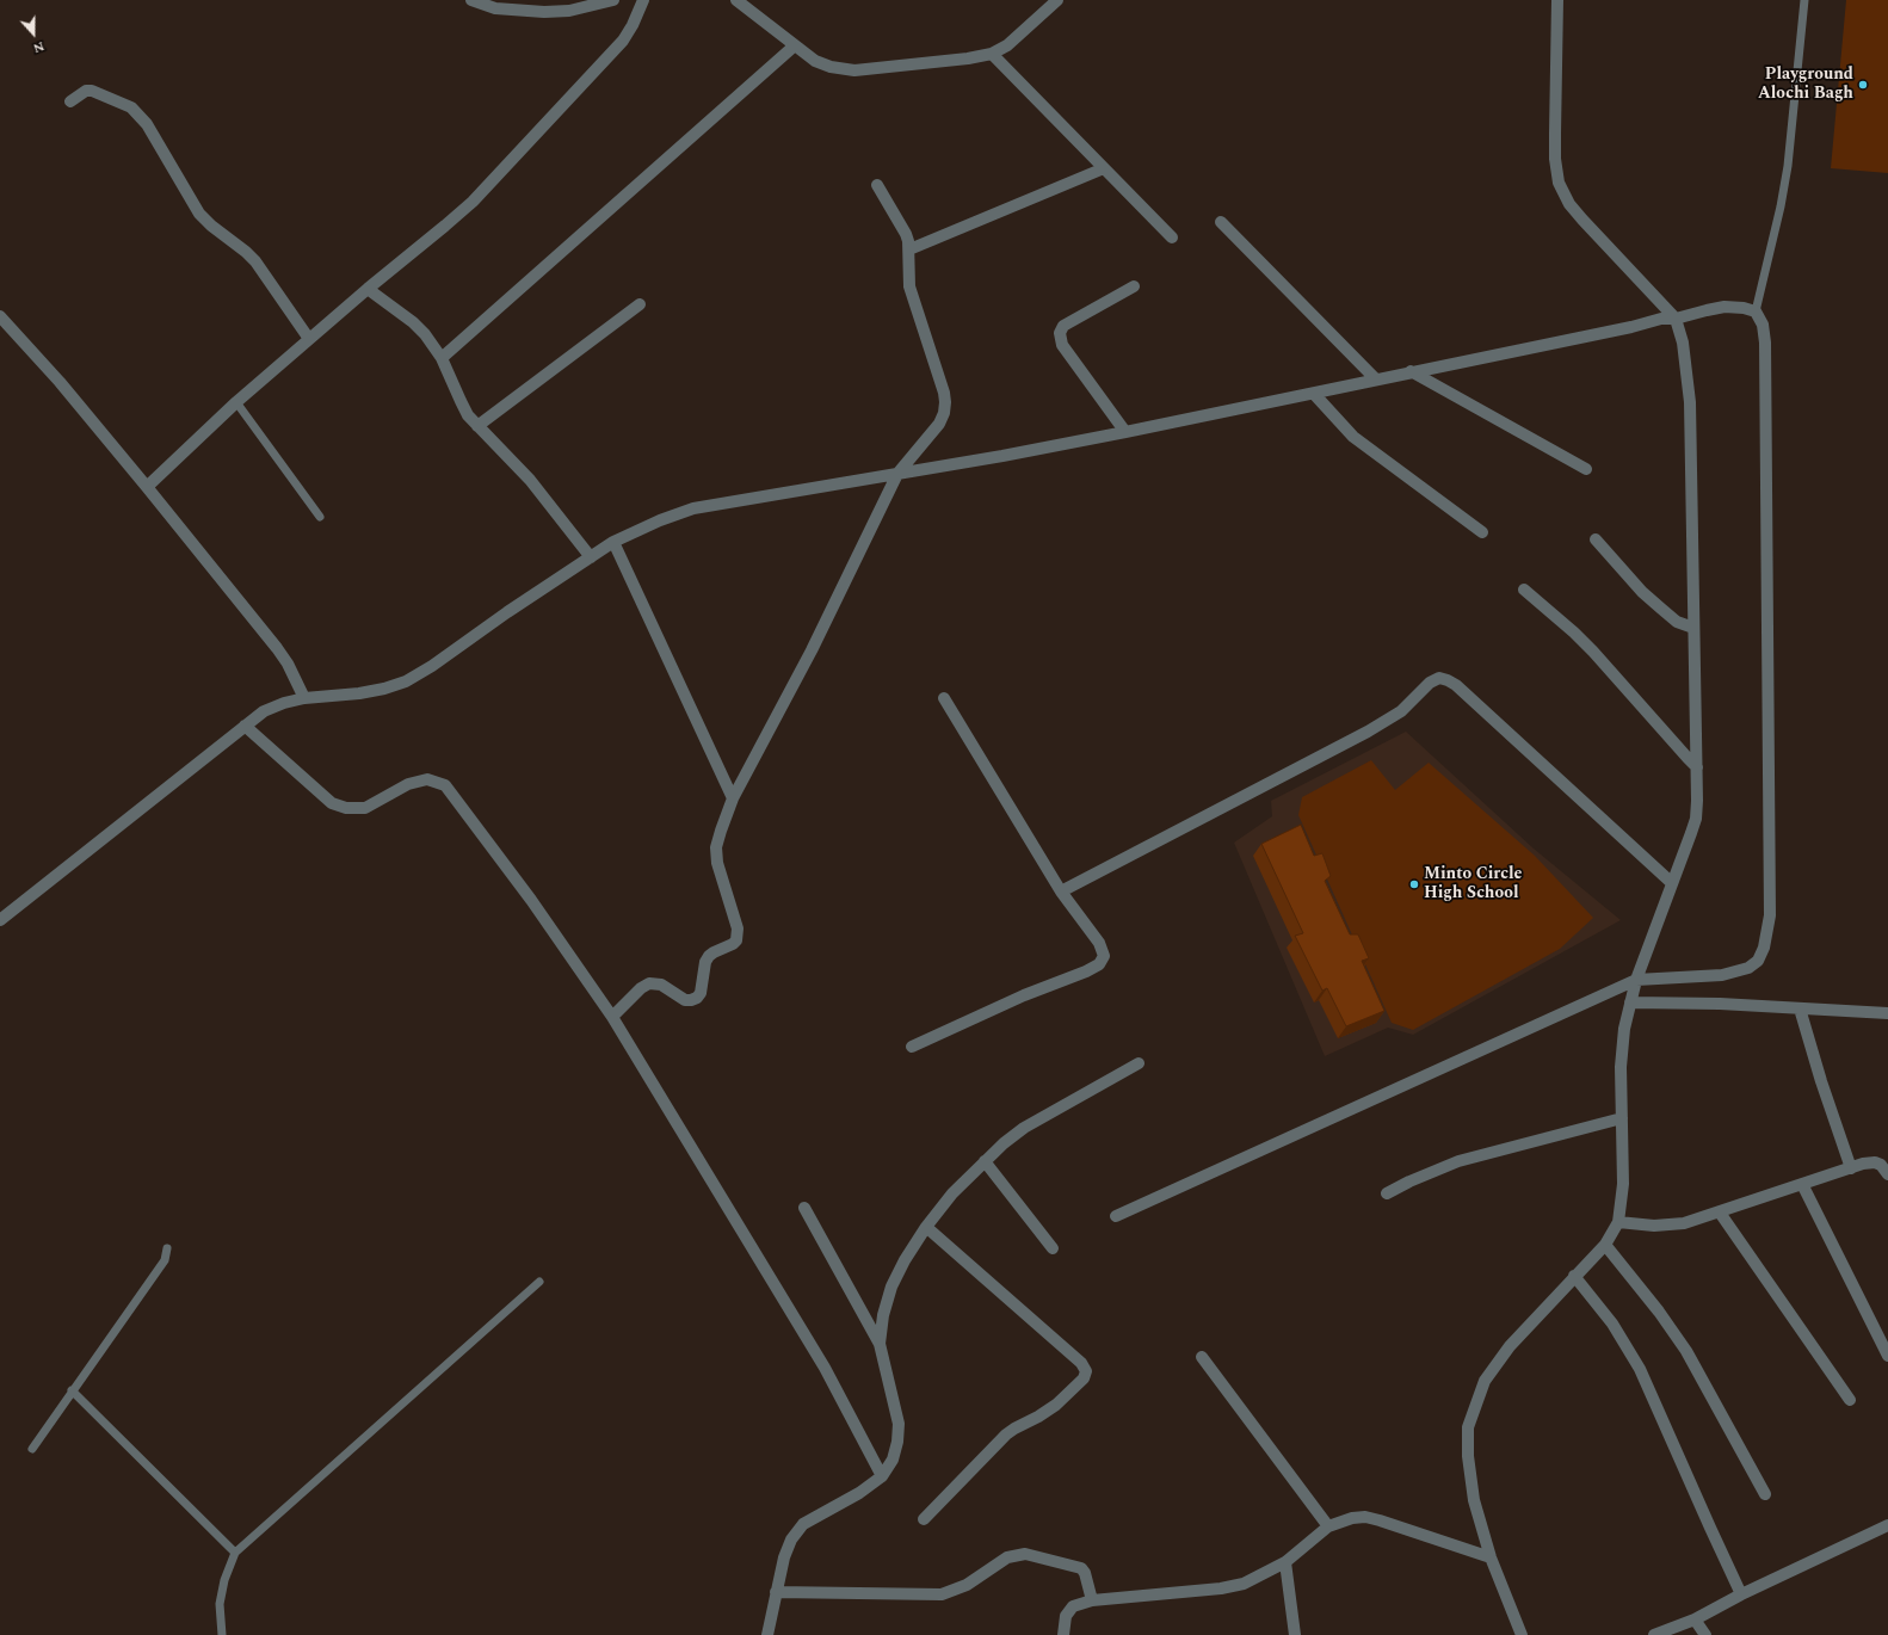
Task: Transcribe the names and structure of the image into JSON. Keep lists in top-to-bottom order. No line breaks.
{"places":["Playground Alochi Bagh","Minto Circle High School"],"north":"bottom"}
